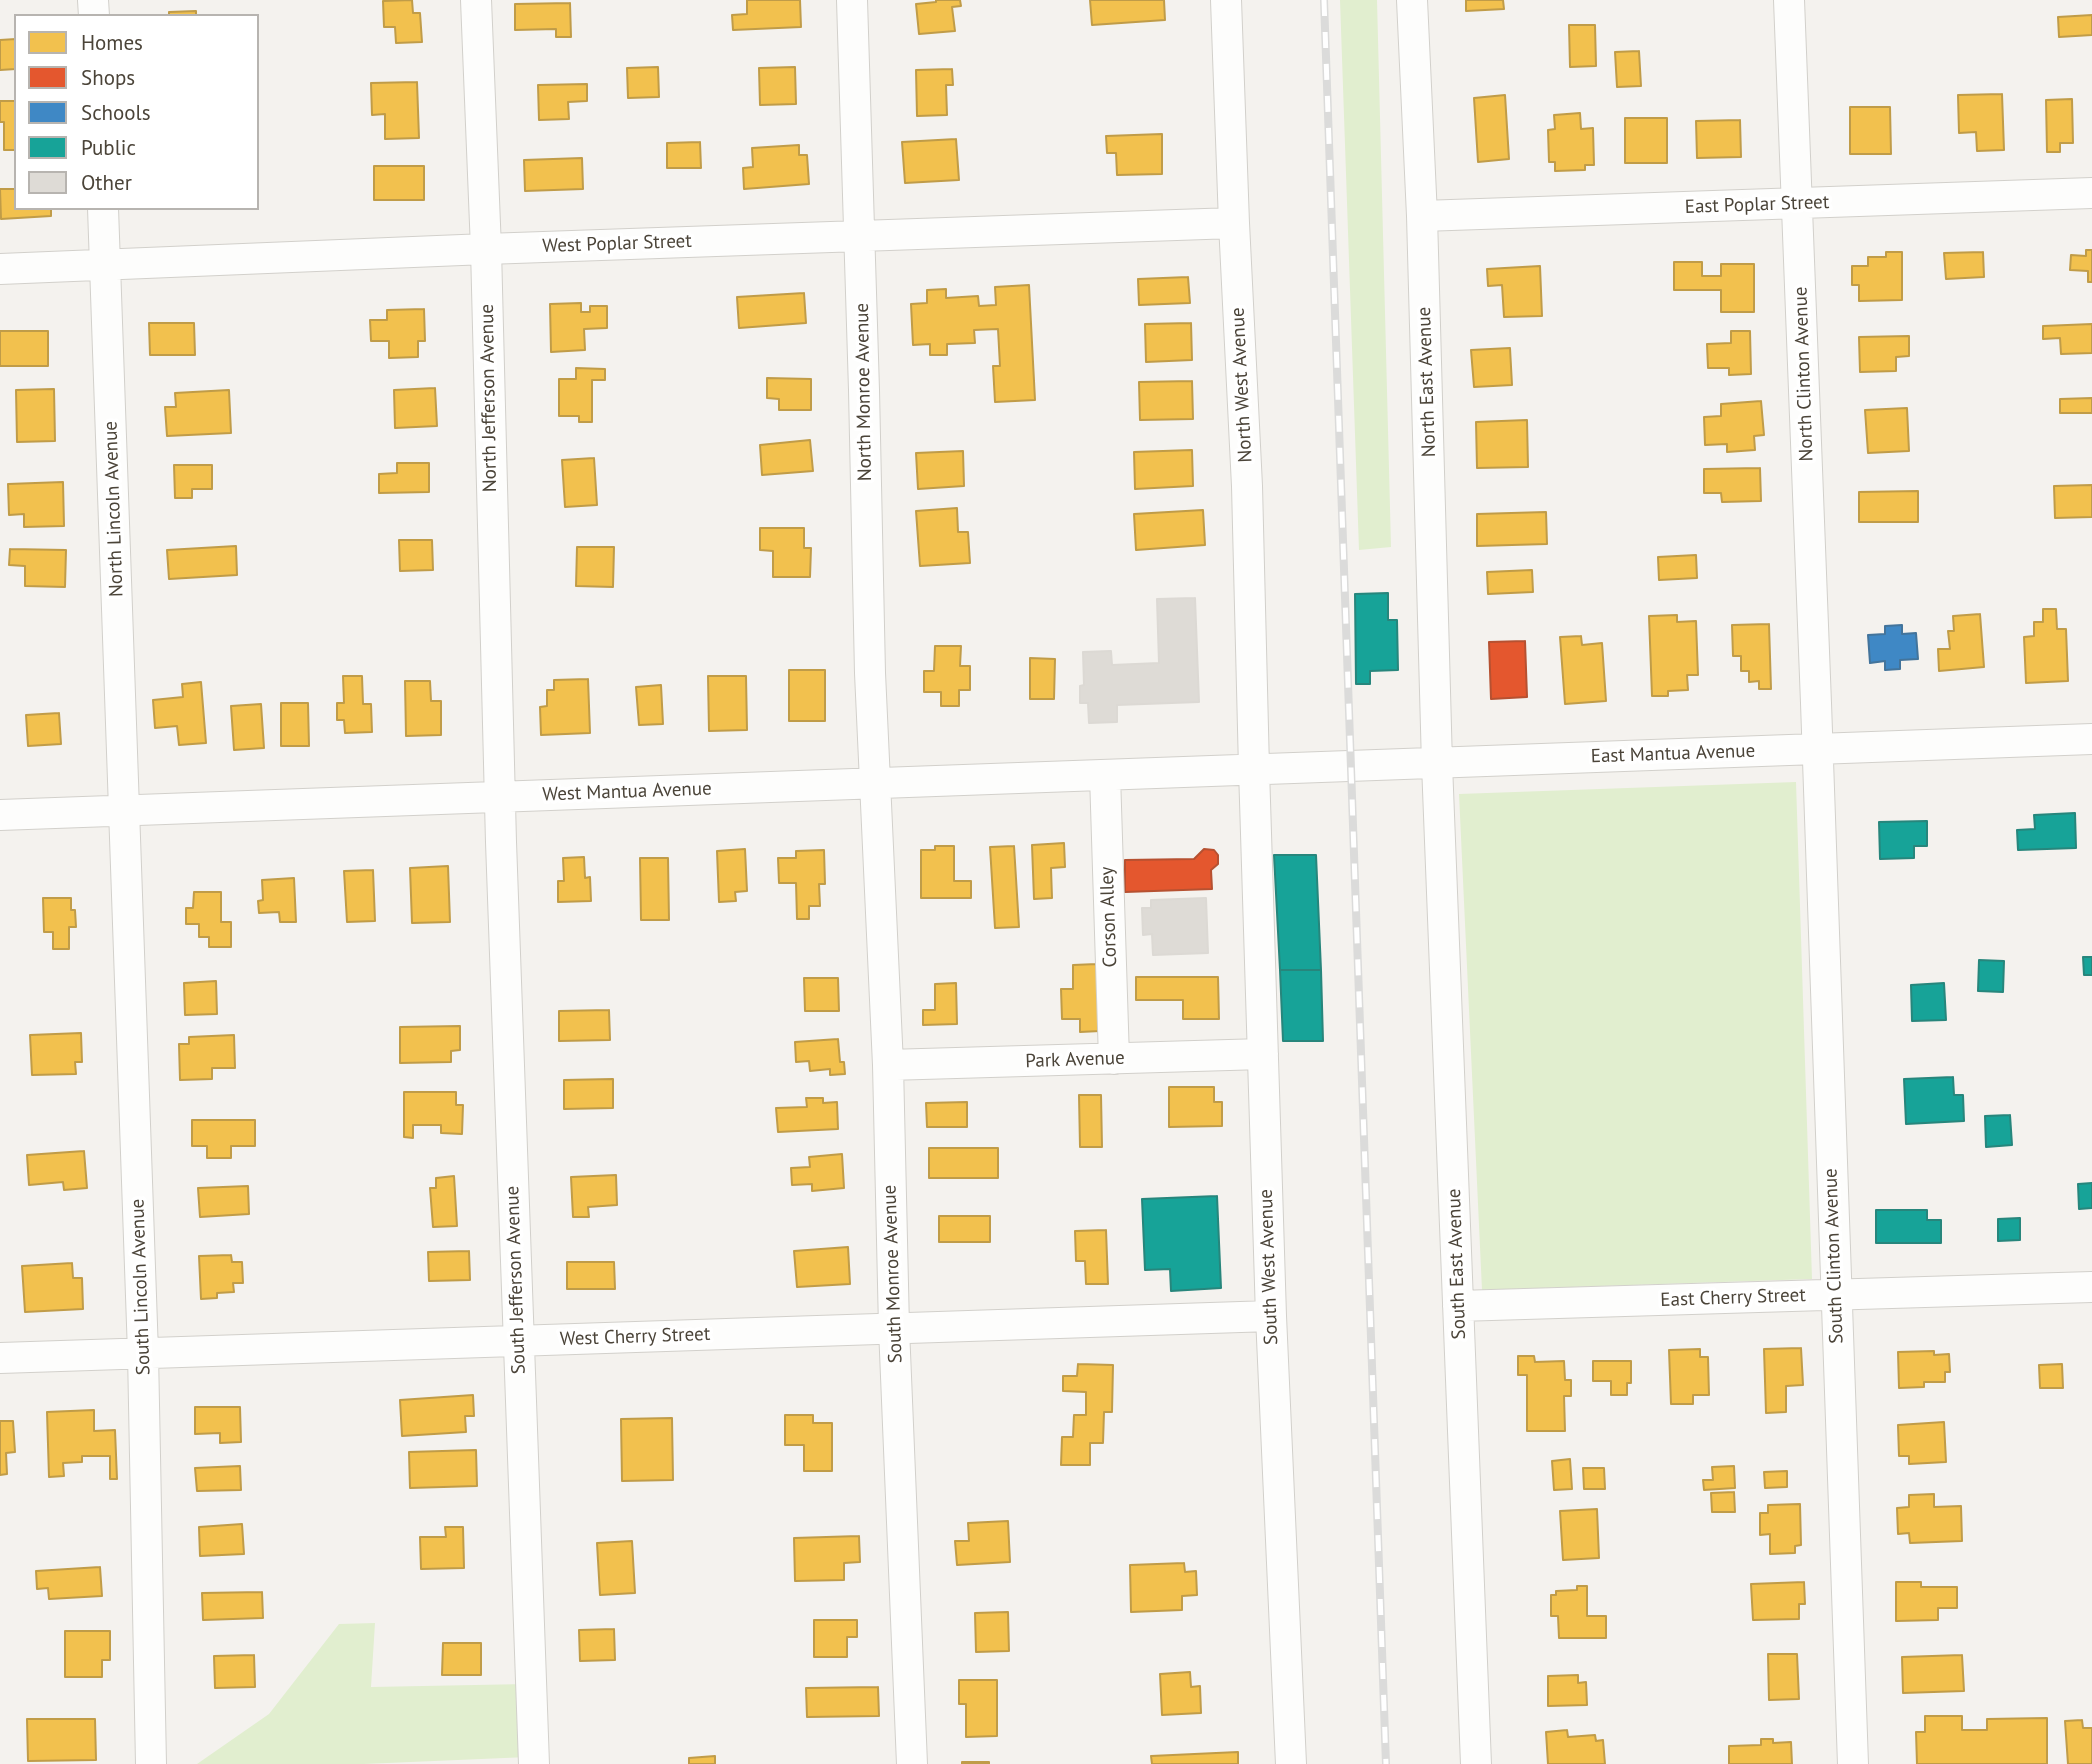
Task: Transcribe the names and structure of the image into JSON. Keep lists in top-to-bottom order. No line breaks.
{"streets":{"street":["East Poplar Street","West Poplar Street","North Clinton Avenue","North East Avenue","North West Avenue","North Monroe Avenue","North Jefferson Avenue","North Lincoln Avenue","East Mantua Avenue","West Mantua Avenue","Corson Alley","Park Avenue","South Clinton Avenue","South East Avenue","South West Avenue","South Monroe Avenue","South Jefferson Avenue","South Lincoln Avenue","East Cherry Street","West Cherry Street"]},"crossings":[["East Poplar Street","North Clinton Avenue"],["East Poplar Street","North East Avenue"],["West Poplar Street","North West Avenue"],["West Poplar Street","North Monroe Avenue"],["West Poplar Street","North Jefferson Avenue"],["West Poplar Street","North Lincoln Avenue"],["North Clinton Avenue","East Mantua Avenue"],["North Clinton Avenue","South Clinton Avenue"],["North East Avenue","East Mantua Avenue"],["North East Avenue","South East Avenue"],["North West Avenue","East Mantua Avenue"],["North West Avenue","West Mantua Avenue"],["North West Avenue","South West Avenue"],["North Monroe Avenue","West Mantua Avenue"],["North Monroe Avenue","South Monroe Avenue"],["North Jefferson Avenue","West Mantua Avenue"],["North Jefferson Avenue","South Jefferson Avenue"],["North Lincoln Avenue","West Mantua Avenue"],["North Lincoln Avenue","South Lincoln Avenue"],["East Mantua Avenue","West Mantua Avenue"],["East Mantua Avenue","South Clinton Avenue"],["East Mantua Avenue","South East Avenue"],["East Mantua Avenue","South West Avenue"],["West Mantua Avenue","Corson Alley"],["West Mantua Avenue","South West Avenue"],["West Mantua Avenue","South Monroe Avenue"],["West Mantua Avenue","South Jefferson Avenue"],["West Mantua Avenue","South Lincoln Avenue"],["Corson Alley","Park Avenue"],["Park Avenue","South West Avenue"],["Park Avenue","South Monroe Avenue"],["South Clinton Avenue","East Cherry Street"],["South East Avenue","East Cherry Street"],["South West Avenue","West Cherry Street"],["South Monroe Avenue","West Cherry Street"],["South Jefferson Avenue","West Cherry Street"],["South Lincoln Avenue","West Cherry Street"]],"legend":["Homes","Shops","Schools","Public","Other"]}
